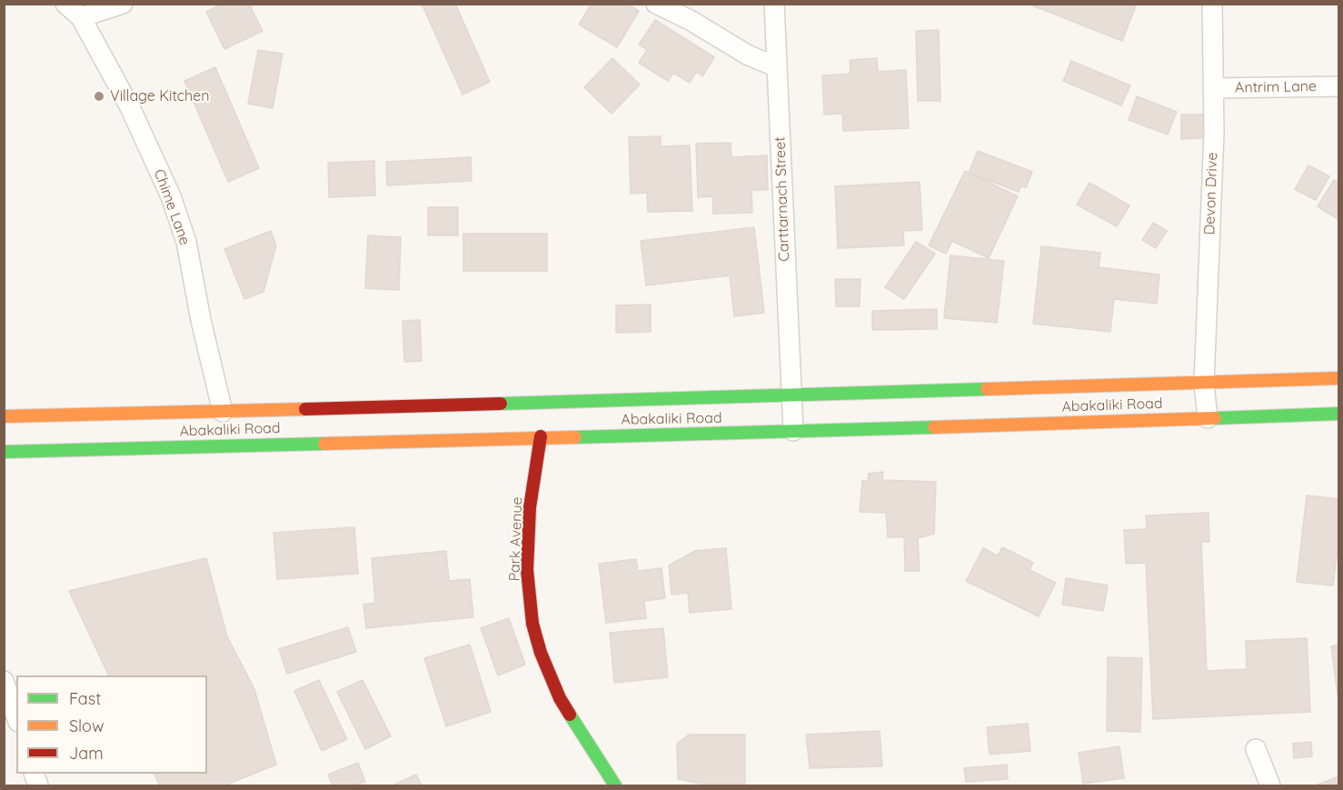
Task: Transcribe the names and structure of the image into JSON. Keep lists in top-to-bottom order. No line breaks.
{"streets":{"main road":["Abakaliki Road","Park Avenue"],"street":["Antrim Lane","Devon Drive","Carttarnach Street","Chime Lane"]},"crossings":[["Antrim Lane","Devon Drive"],["Devon Drive","Abakaliki Road"],["Carttarnach Street","Abakaliki Road"],["Chime Lane","Abakaliki Road"],["Abakaliki Road","Park Avenue"]],"places":["Village Kitchen"],"legend":["Fast","Slow","Jam"]}
